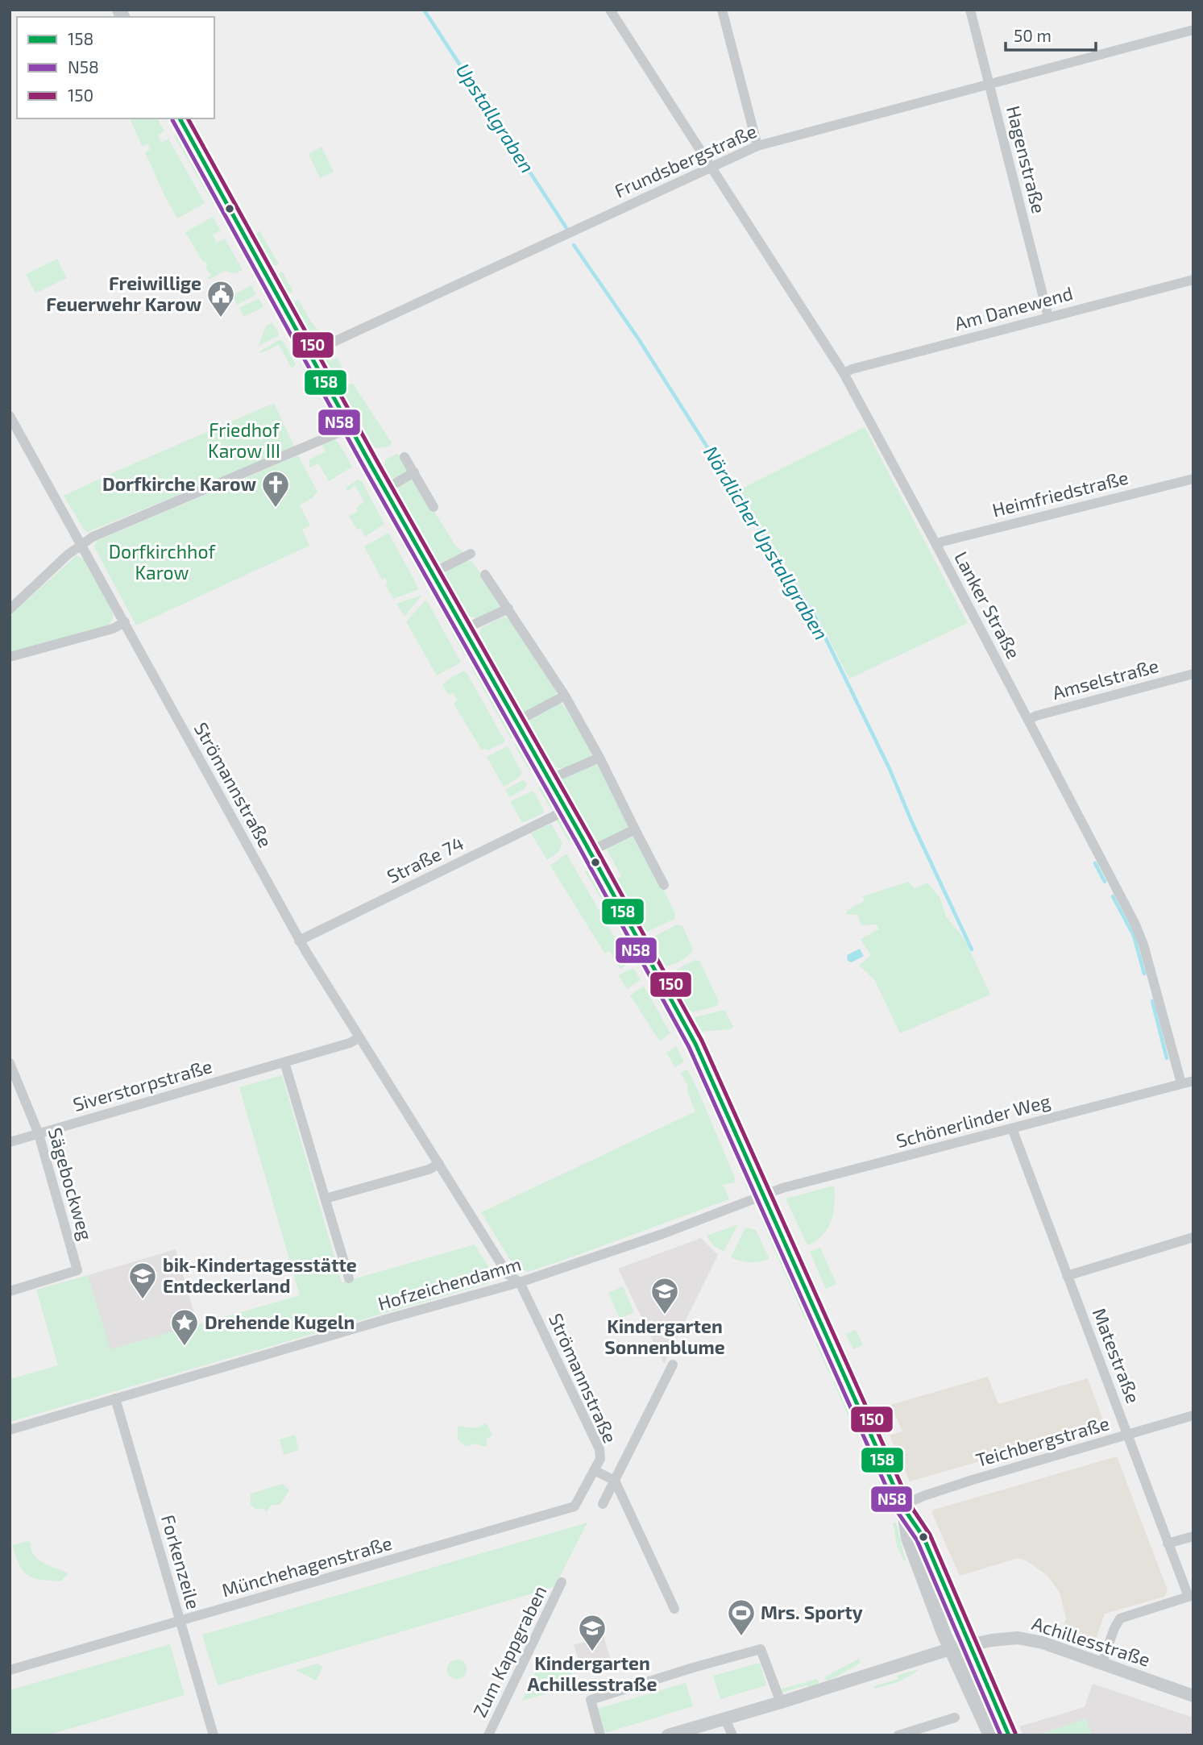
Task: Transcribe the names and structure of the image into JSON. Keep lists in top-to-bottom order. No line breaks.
{"streets":{"street":["Hagenstraße","Frundsbergstraße","Am Danewend","Heimfriedstraße","Lanker Straße","Amselstraße","Strömannstraße","Straße 74","Siverstorpstraße","Schönerlinder Weg","Sägebockweg","Hofzeichendamm","Matestraße","Teichbergstraße","Forkenzeile","Münchehagenstraße","Achillesstraße","Zum Kappgraben"]},"crossings":[["Hagenstraße","Frundsbergstraße"],["Hagenstraße","Am Danewend"],["Frundsbergstraße","Lanker Straße"],["Am Danewend","Lanker Straße"],["Heimfriedstraße","Lanker Straße"],["Lanker Straße","Amselstraße"],["Lanker Straße","Schönerlinder Weg"],["Strömannstraße","Straße 74"],["Strömannstraße","Siverstorpstraße"],["Strömannstraße","Hofzeichendamm"],["Strömannstraße","Münchehagenstraße"],["Siverstorpstraße","Sägebockweg"],["Schönerlinder Weg","Hofzeichendamm"],["Schönerlinder Weg","Matestraße"],["Hofzeichendamm","Forkenzeile"],["Matestraße","Teichbergstraße"],["Forkenzeile","Münchehagenstraße"]],"water":["Upstallgraben","Nördlicher Upstallgraben"],"parks":["Friedhof Karow III","Dorfkirchhof Karow"],"places":{"public building":["Freiwillige Feuerwehr Karow"],"church":["Dorfkirche Karow"],"school or university":["bik-Kindertagesstätte Entdeckerland","Kindergarten Sonnenblume","Kindergarten Achillesstraße"],"place":["Drehende Kugeln"],"sports":["Mrs. Sporty"]},"lines":["transit line 158","transit line 150","transit line N58"],"legend":["158","N58","150"],"scale_bar":"50 m"}
